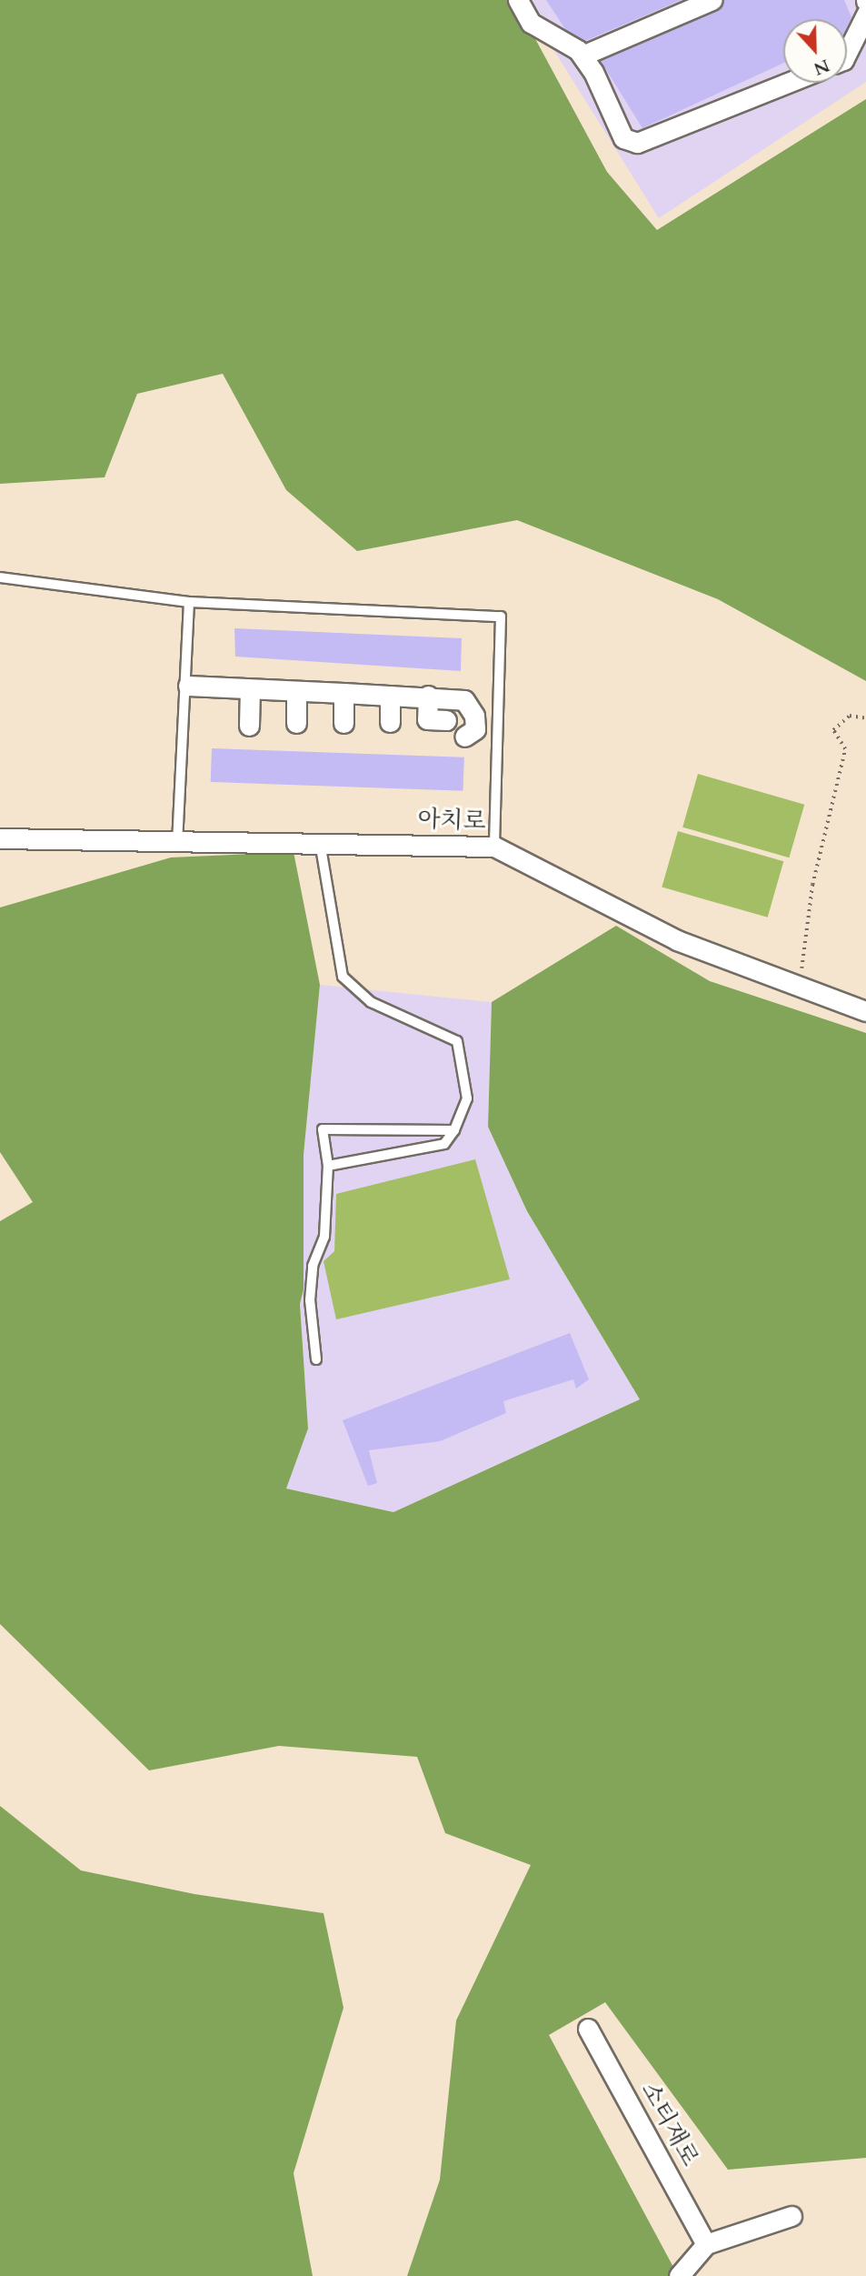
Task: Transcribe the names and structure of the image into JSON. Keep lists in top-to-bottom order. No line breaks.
{"streets":{"street":["아치로","소티재로"]},"north":"bottom"}
